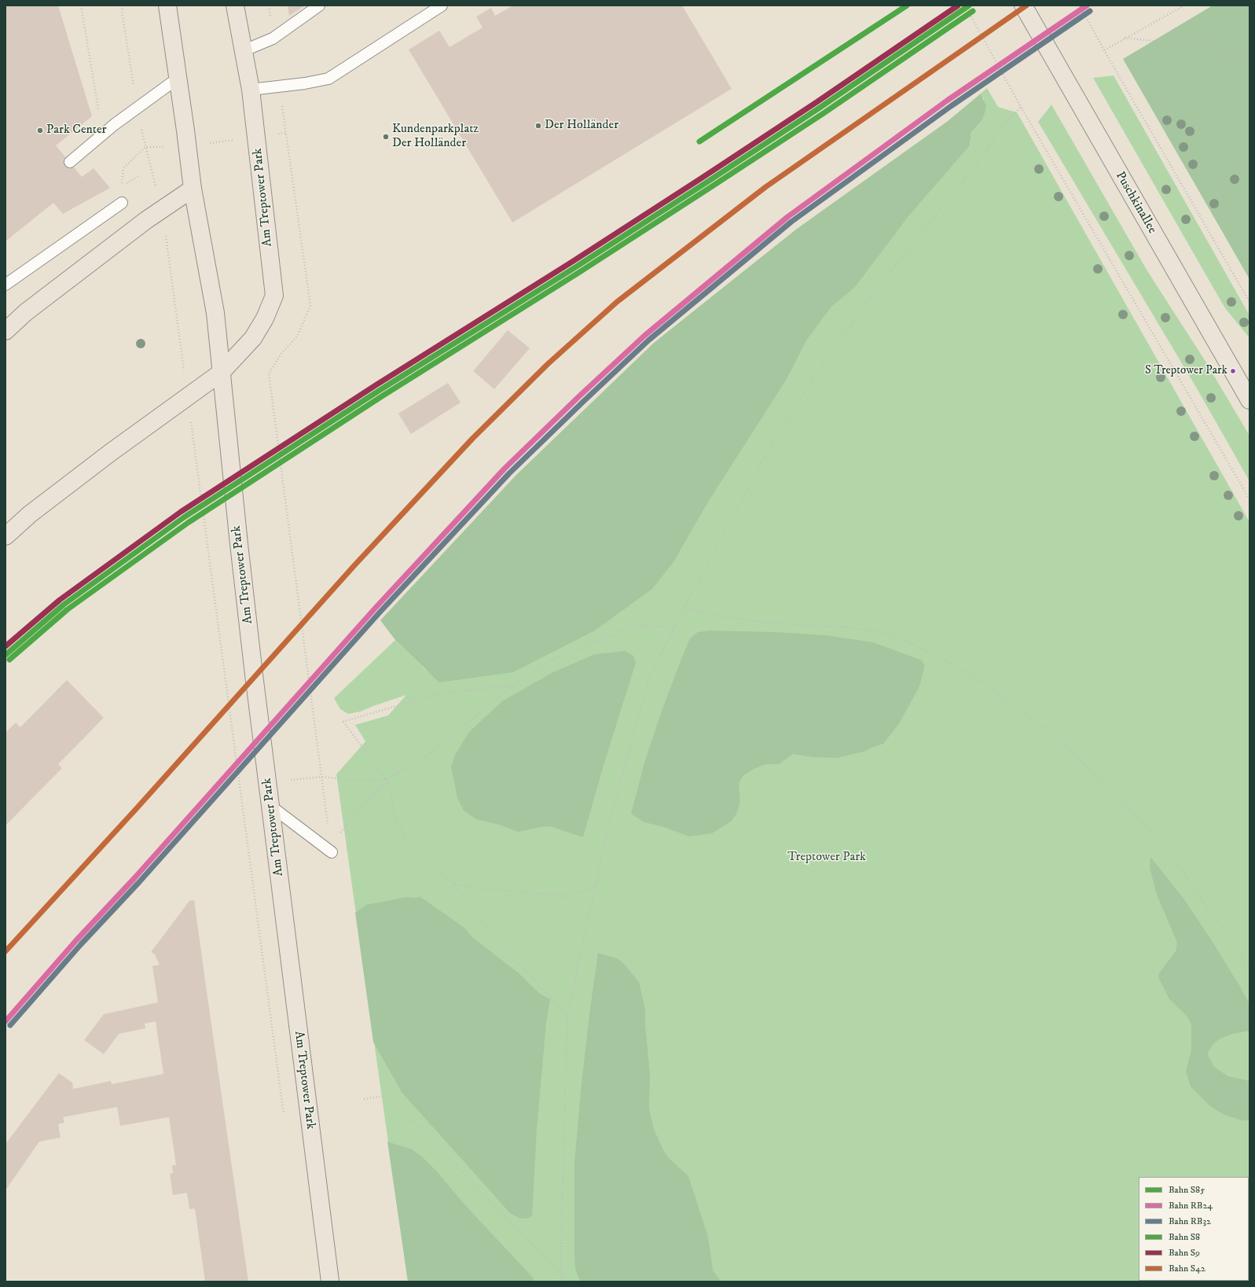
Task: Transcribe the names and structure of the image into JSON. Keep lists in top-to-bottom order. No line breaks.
{"streets":{"main road":["Am Treptower Park","Puschkinallee"]},"parks":["Treptower Park"],"places":["Der Holländer","Park Center","Kundenparkplatz Der Holländer","S Treptower Park"],"lines":["rail line S85","rail line RB24","rail line S9","rail line S42","rail line RB32","rail line S8"],"legend":["Bahn S85","Bahn RB24","Bahn RB32","Bahn S8","Bahn S9","Bahn S42"]}
